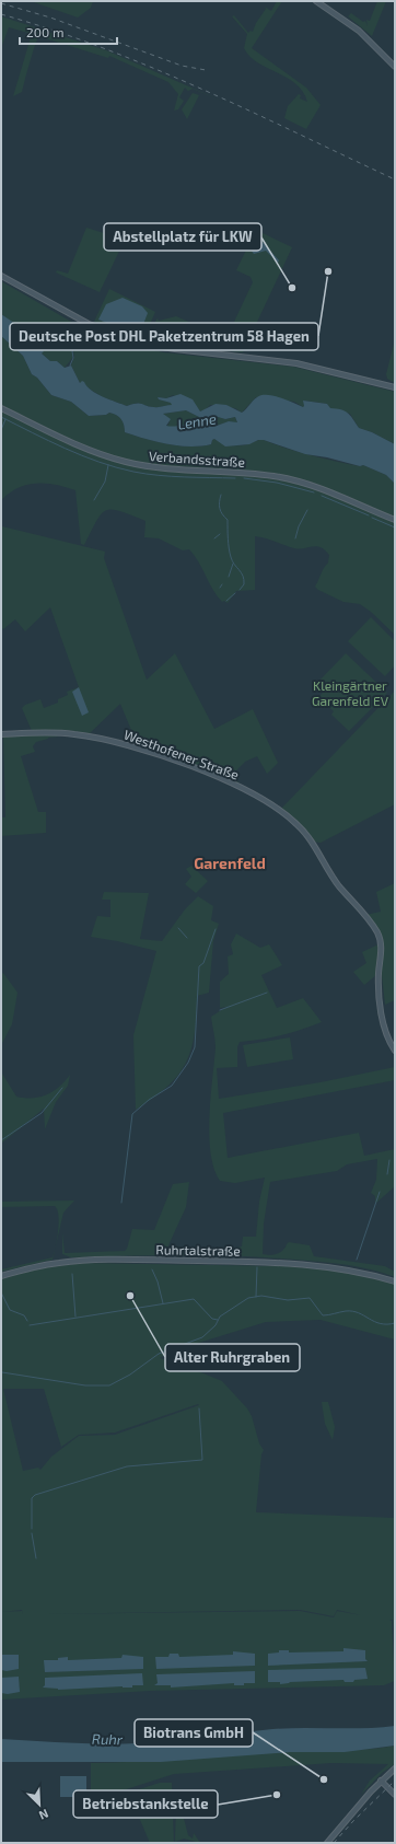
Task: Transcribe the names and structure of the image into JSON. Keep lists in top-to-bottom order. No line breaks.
{"streets":{"street":["Verbandsstraße","Westhofener Straße","Ruhrtalstraße"]},"districts":["Garenfeld"],"water":["Lenne","Ruhr"],"parks":["Kleingärtner Garenfeld EV"],"places":["Deutsche Post DHL Paketzentrum 58 Hagen","Abstellplatz für LKW","Alter Ruhrgraben","Biotrans GmbH","Betriebstankstelle"],"scale_bar":"200 m","north":"bottom right"}
